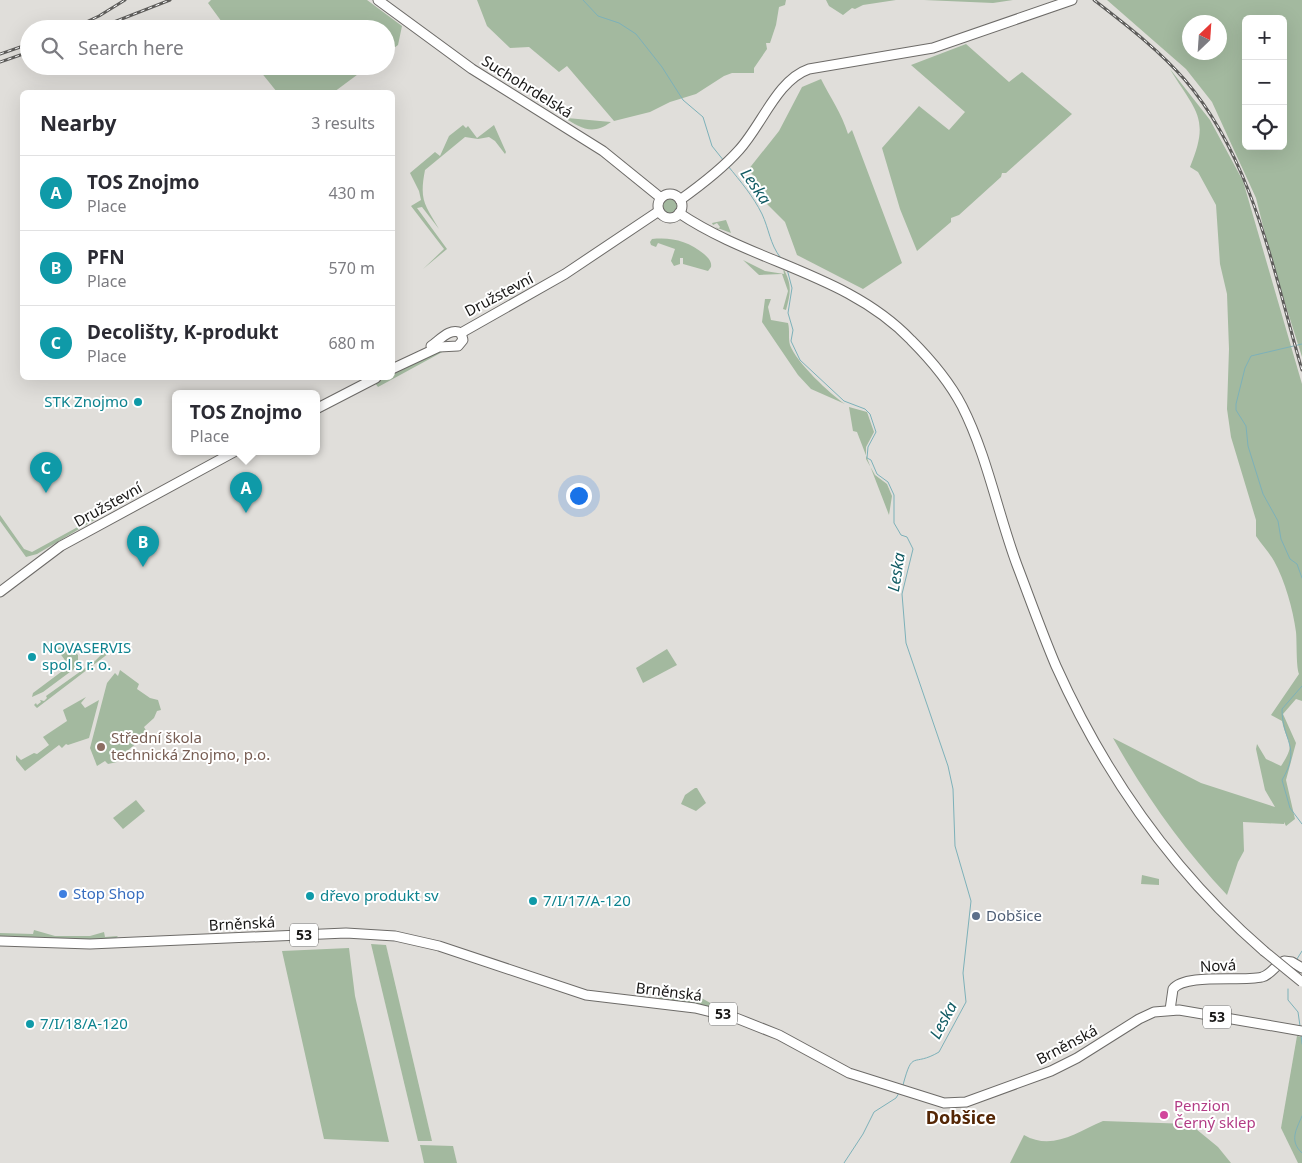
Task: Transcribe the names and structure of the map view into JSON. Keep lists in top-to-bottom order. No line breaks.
{"streets":{"main road":["Suchohrdelská","Družstevní","Brněnská","53","Nová"]},"crossings":[["Suchohrdelská","Družstevní"],["Brněnská","Nová"]],"districts":["Dobšice"],"water":["Leska"],"places":["STK Znojmo","NOVASERVIS spol s r. o.","Střední škola technická Znojmo, p.o.","Stop Shop","dřevo produkt sv","7/I/17/A-120","Dobšice","7/I/18/A-120","Penzion Černý sklep"],"north":"top right","page":{"map_buttons":["+","−"],"search":"Search here","heading":["Nearby","3 results"],"list":[{"mark":"A","name":"TOS Znojmo","note":"Place","value":"430 m"},{"mark":"B","name":"PFN","note":"Place","value":"570 m"},{"mark":"C","name":"Decolišty, K-produkt","note":"Place","value":"680 m"}],"popup":["TOS Znojmo","Place"],"pins":["C","A","B"]}}
